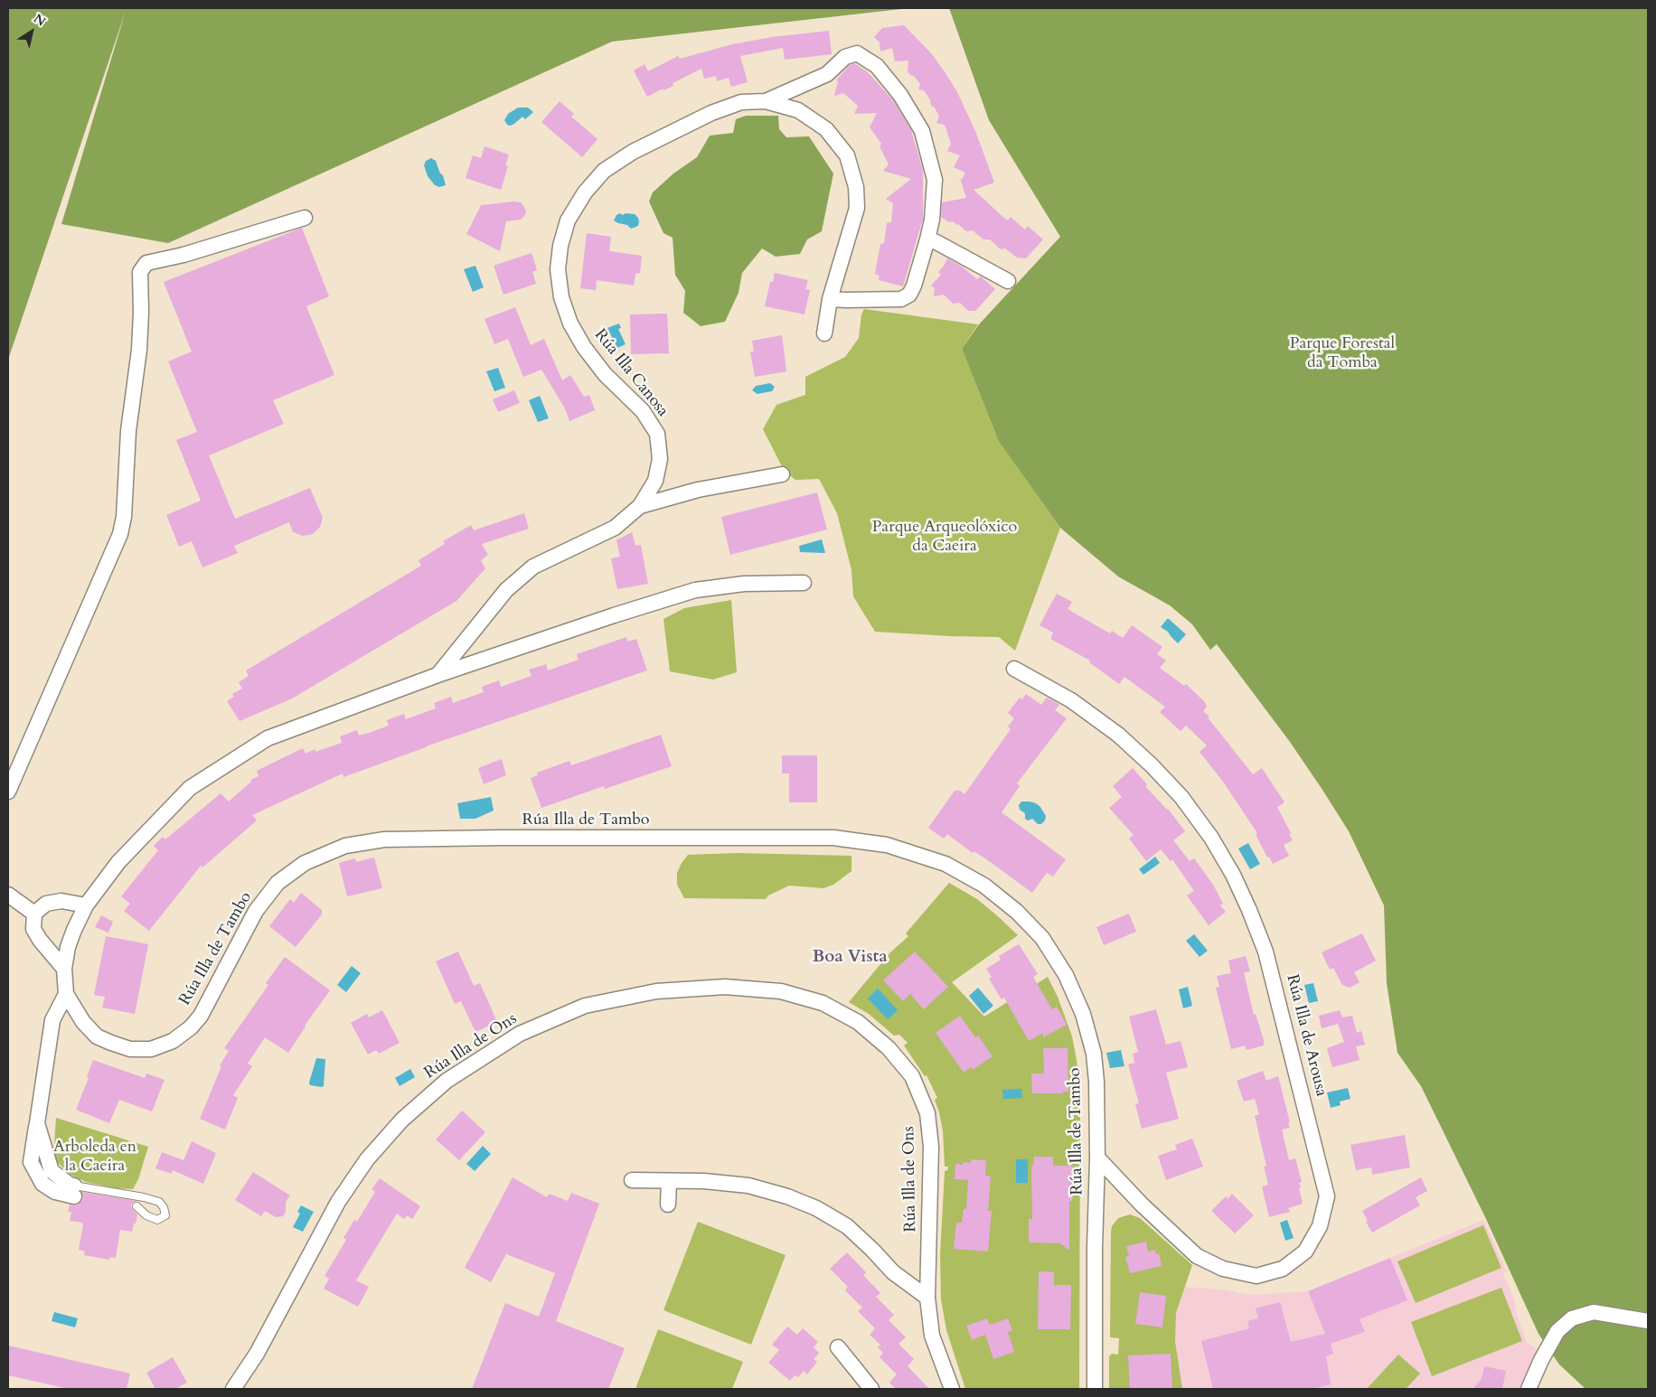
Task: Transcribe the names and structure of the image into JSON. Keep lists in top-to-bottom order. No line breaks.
{"streets":{"street":["Rúa Illa Canosa","Rúa Illa de Tambo","Rúa Illa de Arousa","Rúa Illa de Ons"]},"crossings":[["Rúa Illa Canosa","Rúa Illa de Tambo"],["Rúa Illa de Tambo","Rúa Illa de Arousa"]],"districts":["Boa Vista"],"parks":["Parque Forestal da Tomba","Parque Arqueolóxico da Caeira","Arboleda en la Caeira"],"north":"top right"}
